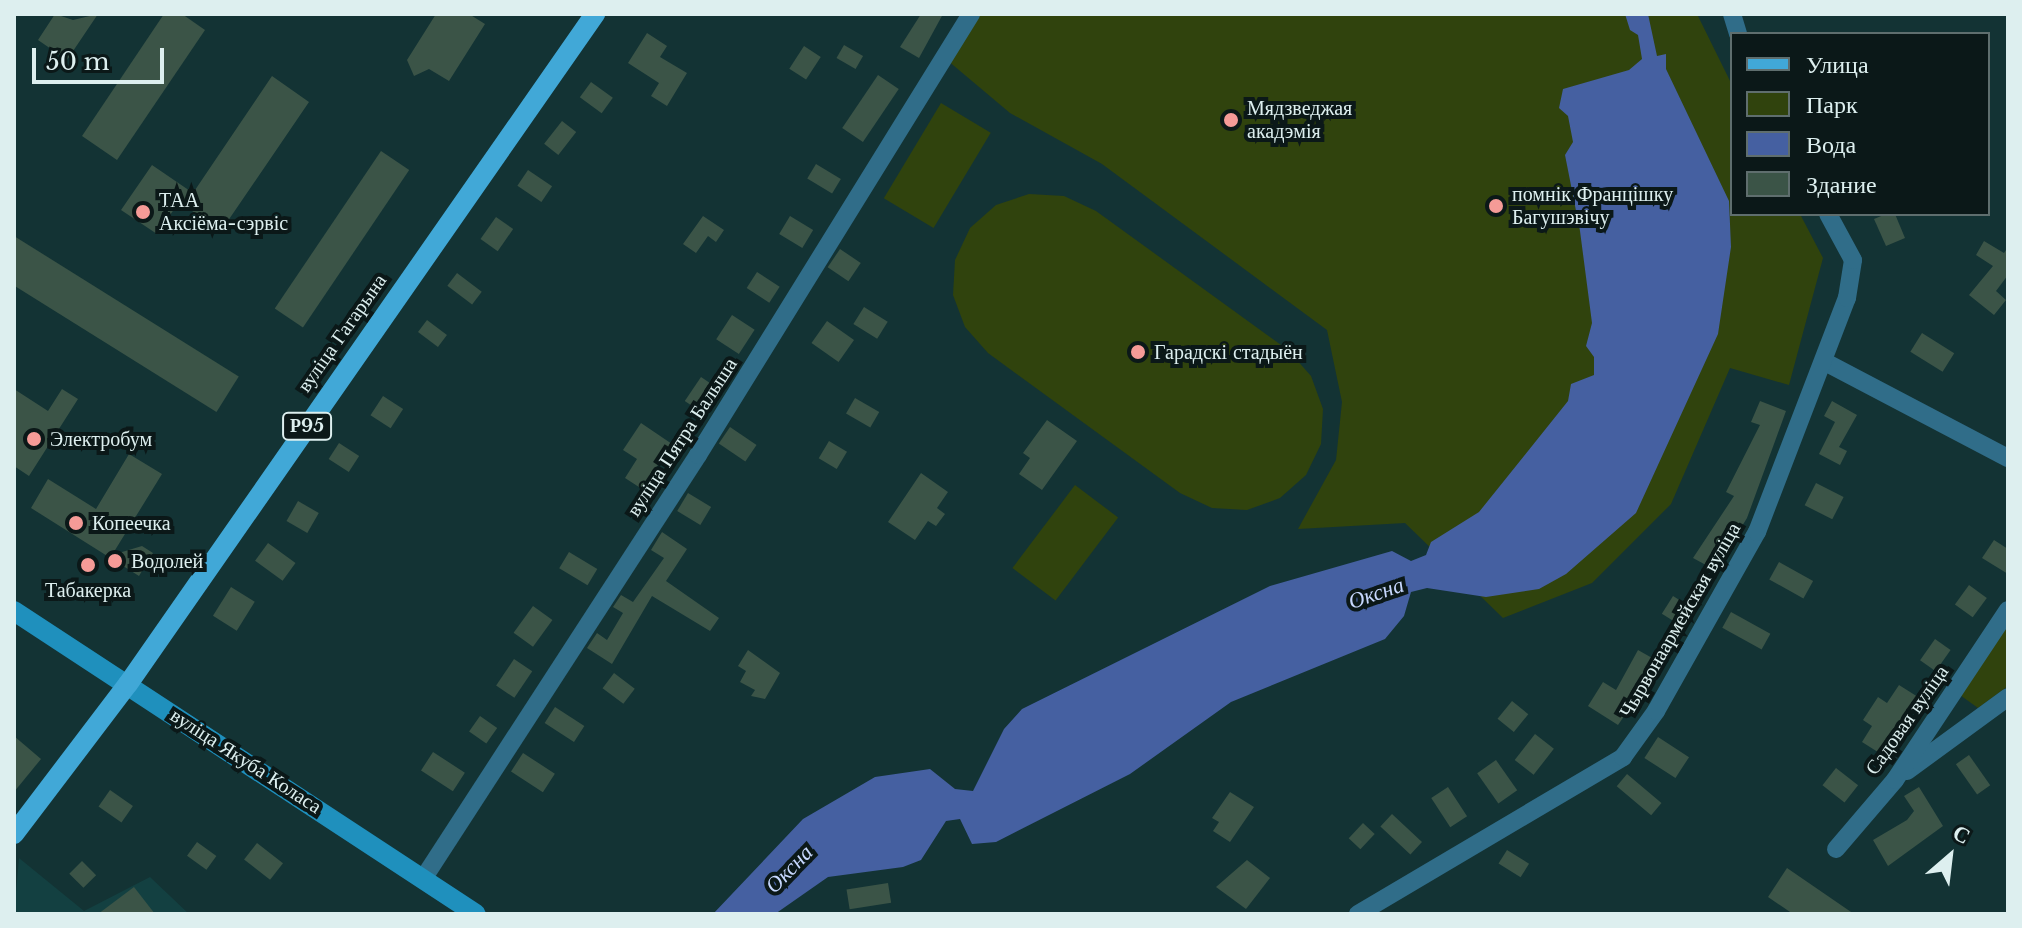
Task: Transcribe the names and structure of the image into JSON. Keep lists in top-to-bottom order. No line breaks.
{"streets":{"main road":["вуліца Гагарына","Р95","вуліца Якуба Коласа"],"street":["вуліца Пятра Балыша","Чырвонаармейская вуліца","Садовая вуліца"]},"crossings":[["вуліца Гагарына","вуліца Якуба Коласа"],["вуліца Пятра Балыша","вуліца Якуба Коласа"]],"water":["Оксна"],"places":["Мядзведжая акадэмія","помнік Францішку Багушэвічу","ТАА Аксіёма-сэрвіс","Гарадскі стадыён","Электробум","Копеечка","Водолей","Табакерка"],"legend":["Улица","Парк","Вода","Здание"],"scale_bar":"50 m","north":"top right"}
